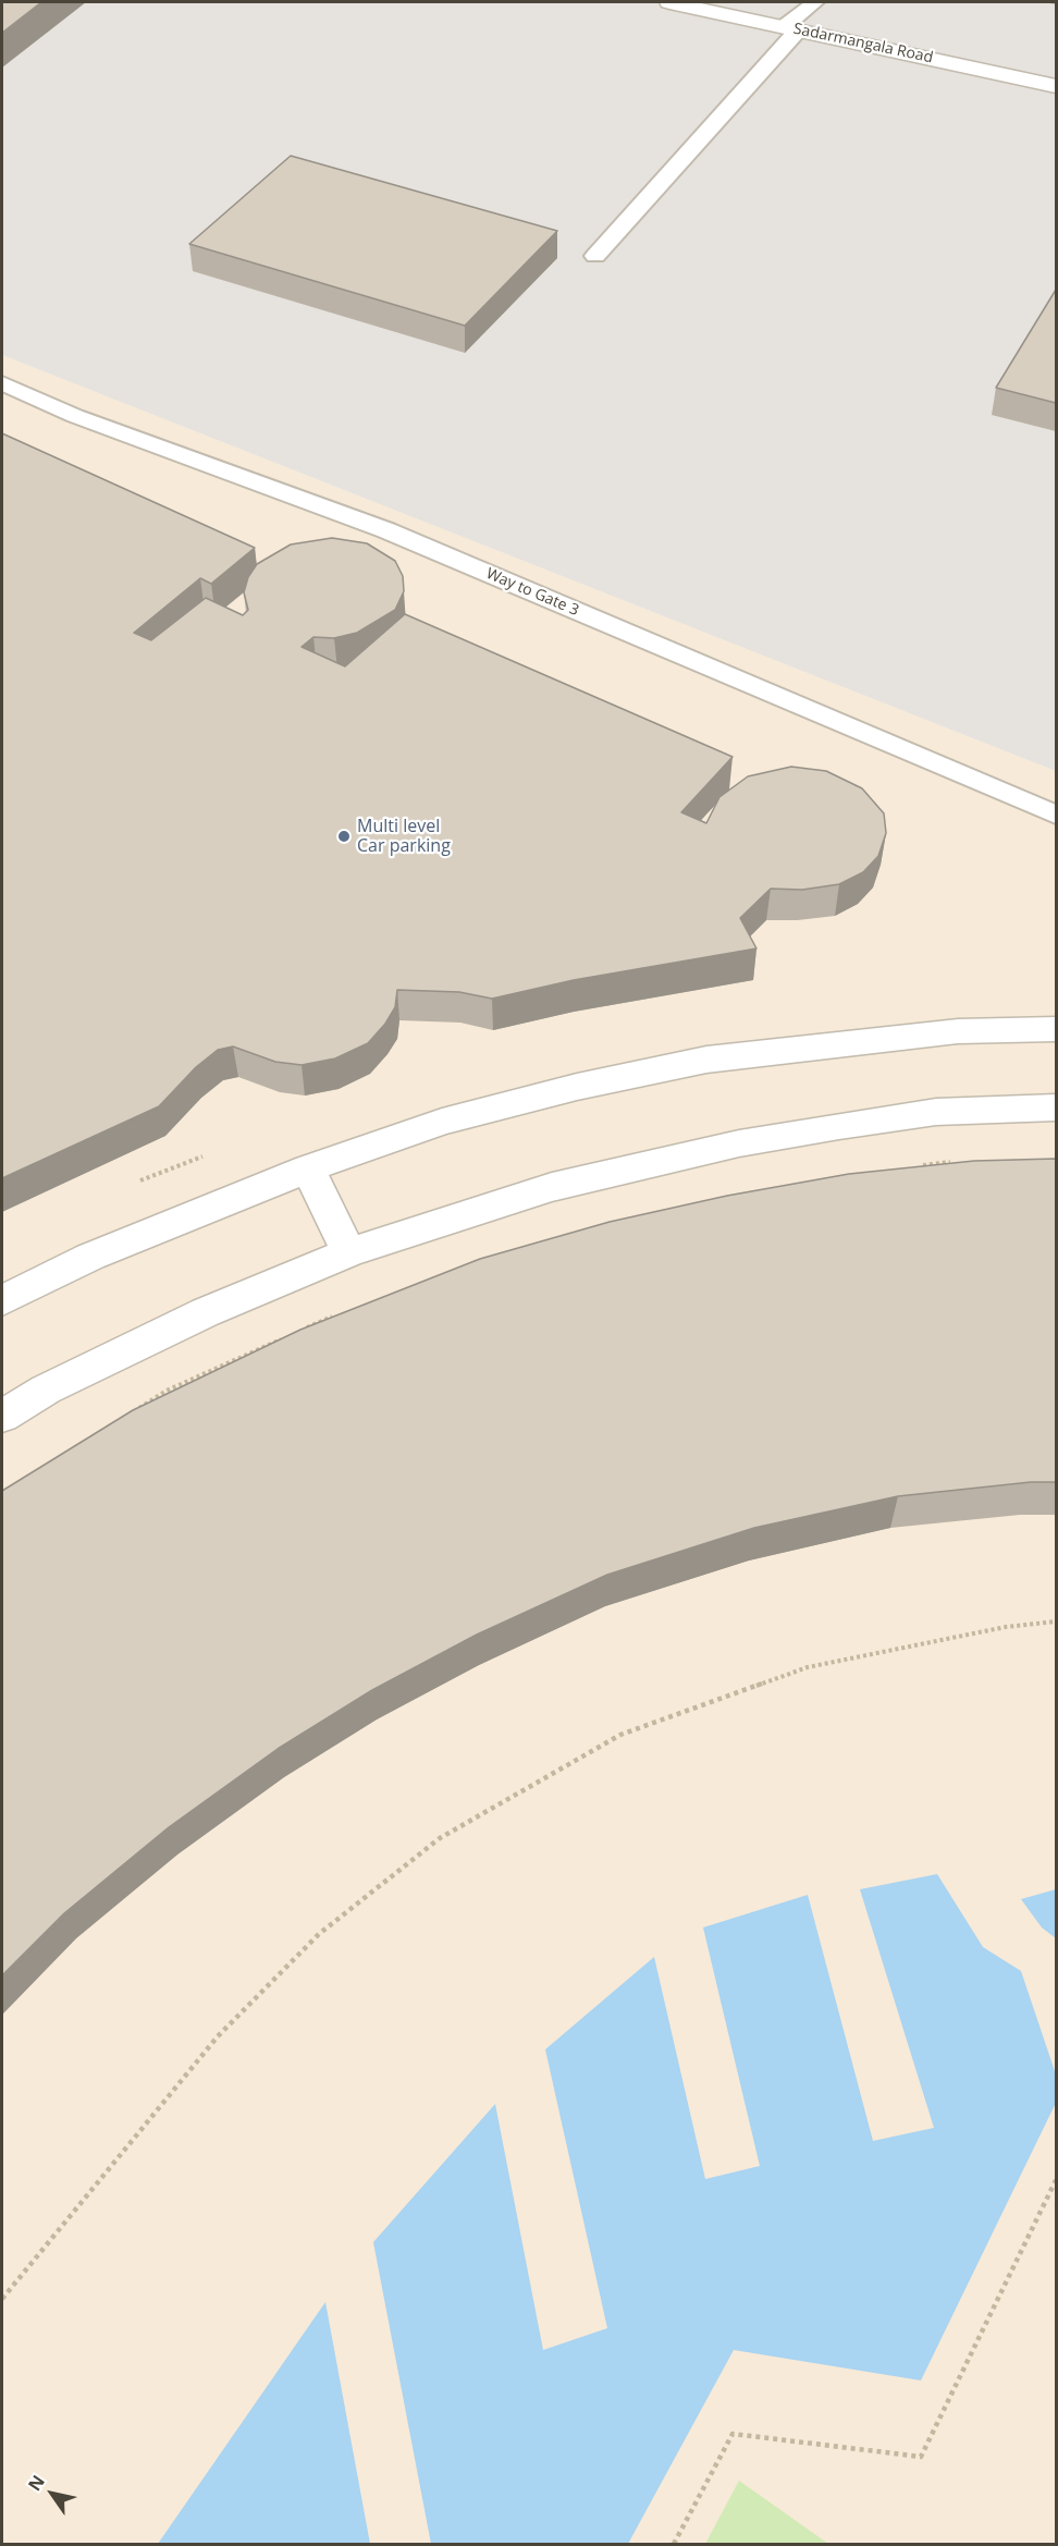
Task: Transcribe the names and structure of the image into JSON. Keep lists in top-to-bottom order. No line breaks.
{"streets":{"street":["Sadarmangala Road"],"lane":["Way to Gate 3"]},"places":["Multi level Car parking"],"north":"top left"}
